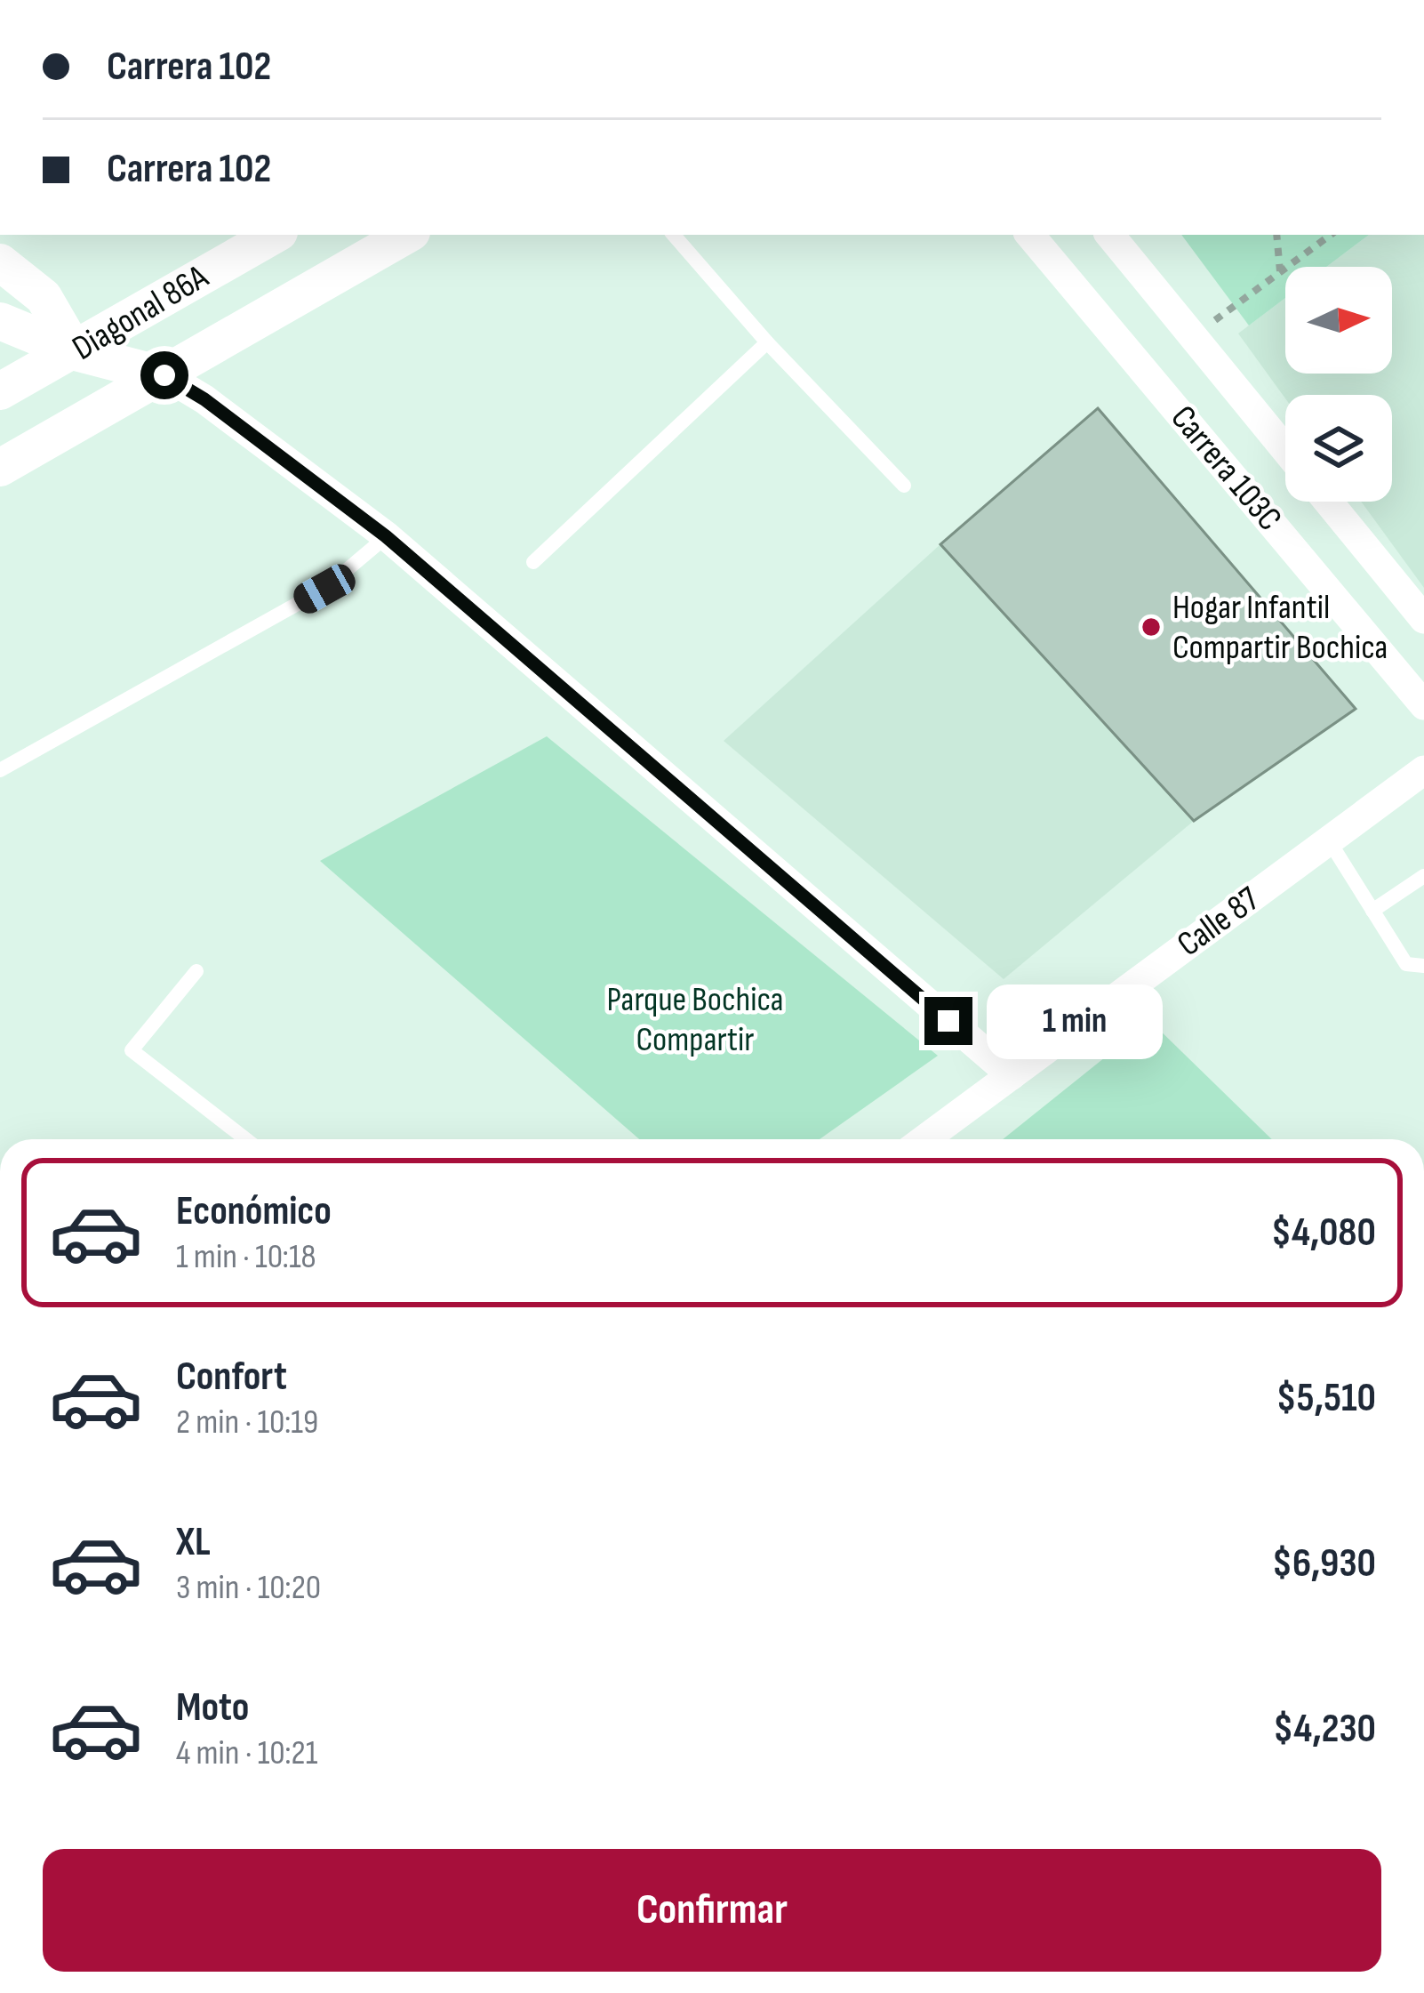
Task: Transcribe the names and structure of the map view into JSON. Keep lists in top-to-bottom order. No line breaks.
{"streets":{"street":["Diagonal 86A","Carrera 103C","Calle 87"]},"parks":["Parque Bochica Compartir"],"places":["Hogar Infantil Compartir Bochica"],"north":"right","page":{"banner":["Carrera 102","Carrera 102"],"bubble":"1 min","list":[{"name":"Económico","note":"1 min · 10:18","value":"$4,080"},{"name":"Confort","note":"2 min · 10:19","value":"$5,510"},{"name":"XL","note":"3 min · 10:20","value":"$6,930"},{"name":"Moto","note":"4 min · 10:21","value":"$4,230"}],"buttons":"Confirmar"}}
